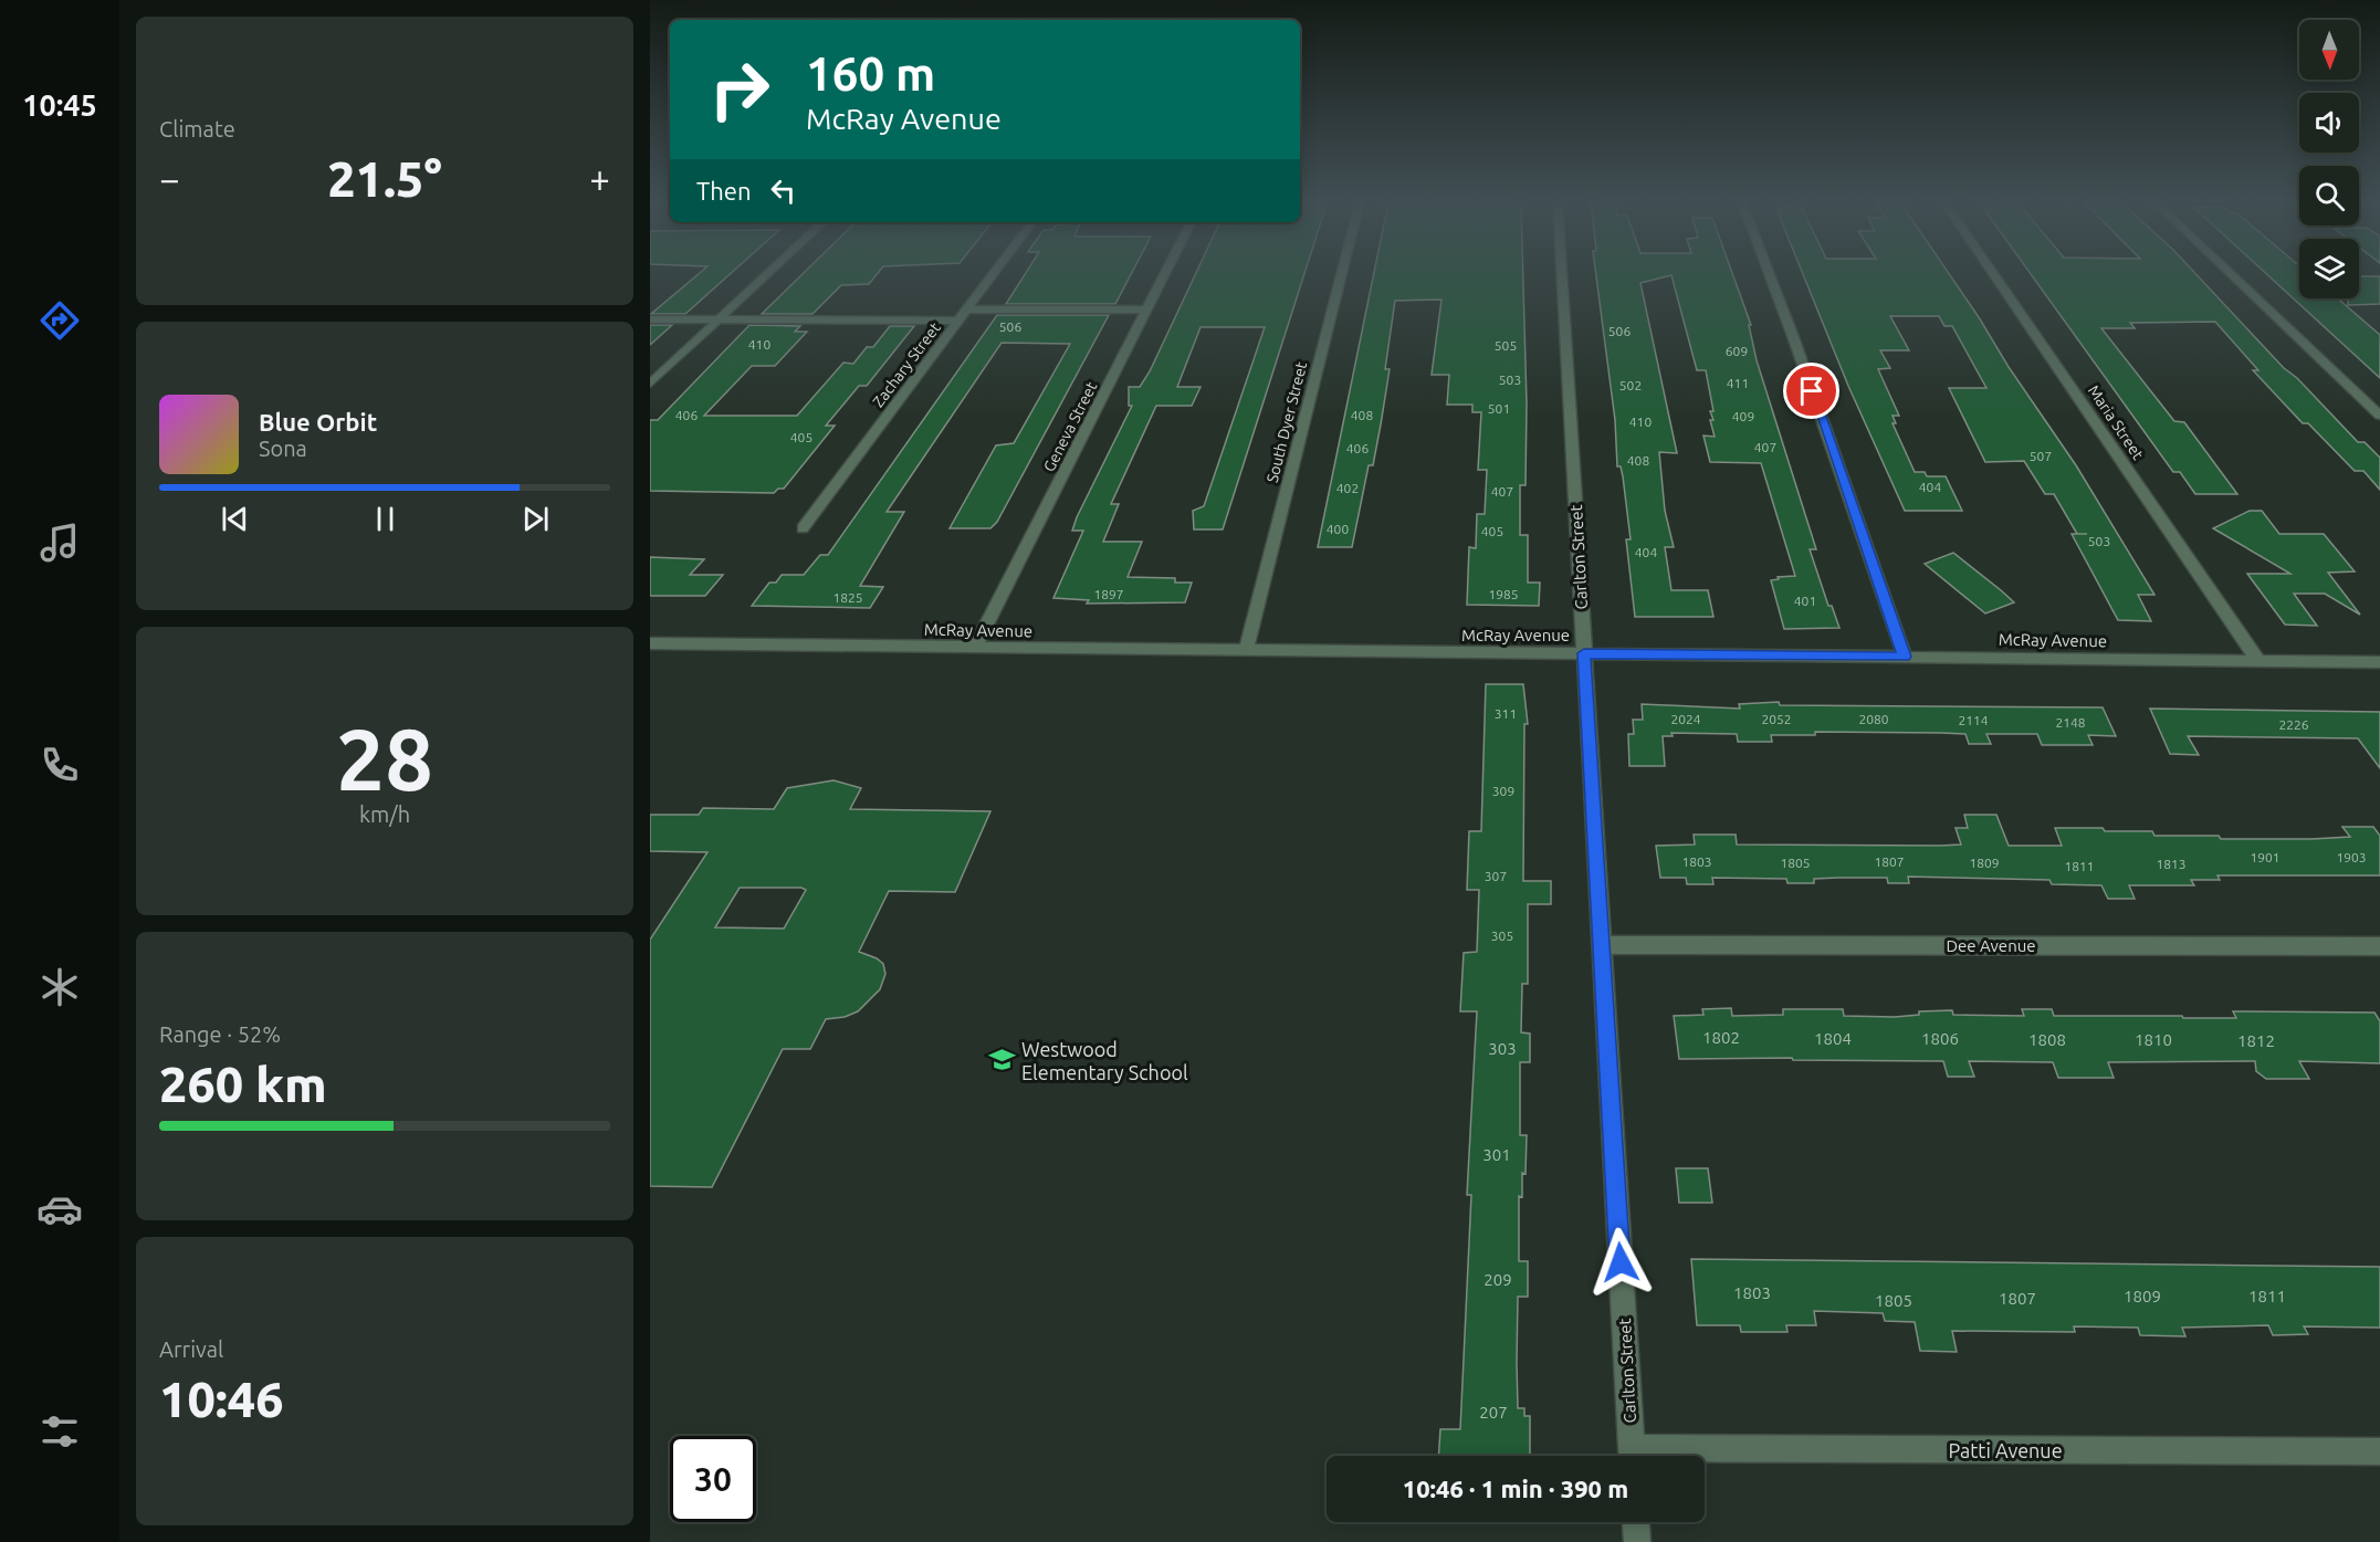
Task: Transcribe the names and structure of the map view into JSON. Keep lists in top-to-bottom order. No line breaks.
{"streets":{"street":["Zachary Street","South Dyer Street","Maria Street","Geneva Street","Carlton Street","McRay Avenue","Dee Avenue","Patti Avenue"]},"crossings":[["South Dyer Street","McRay Avenue"],["Maria Street","McRay Avenue"],["Geneva Street","McRay Avenue"],["Carlton Street","McRay Avenue"],["Carlton Street","Dee Avenue"]],"places":{"school or university":["Westwood Elementary School"]},"house_numbers":["506","506","410","505","609","503","411","502","501","406","408","409","410","405","407","406","507","408","404","402","407","400","405","503","404","1897","1985","1825","401","311","2024","2052","2080","2114","2148","2226","309","1901","1903","1803","1807","1805","1809","1813","1811","307","305","1802","1804","1806","1808","1810","1812","303","301","209","1803","1809","1811","1807","1805","207"],"north":"bottom","page":{"tabs":"10:45","tile":["Climate",["28","km/h"],["Range · 52%","260 km"],["Arrival","10:46"]],"turn":["160 m","McRay Avenue"],"heat":["−","21.5°","+"],"then":"Then","song":["Blue Orbit","Sona"],"limit":"30","trip":"10:46 · 1 min · 390 m"}}
